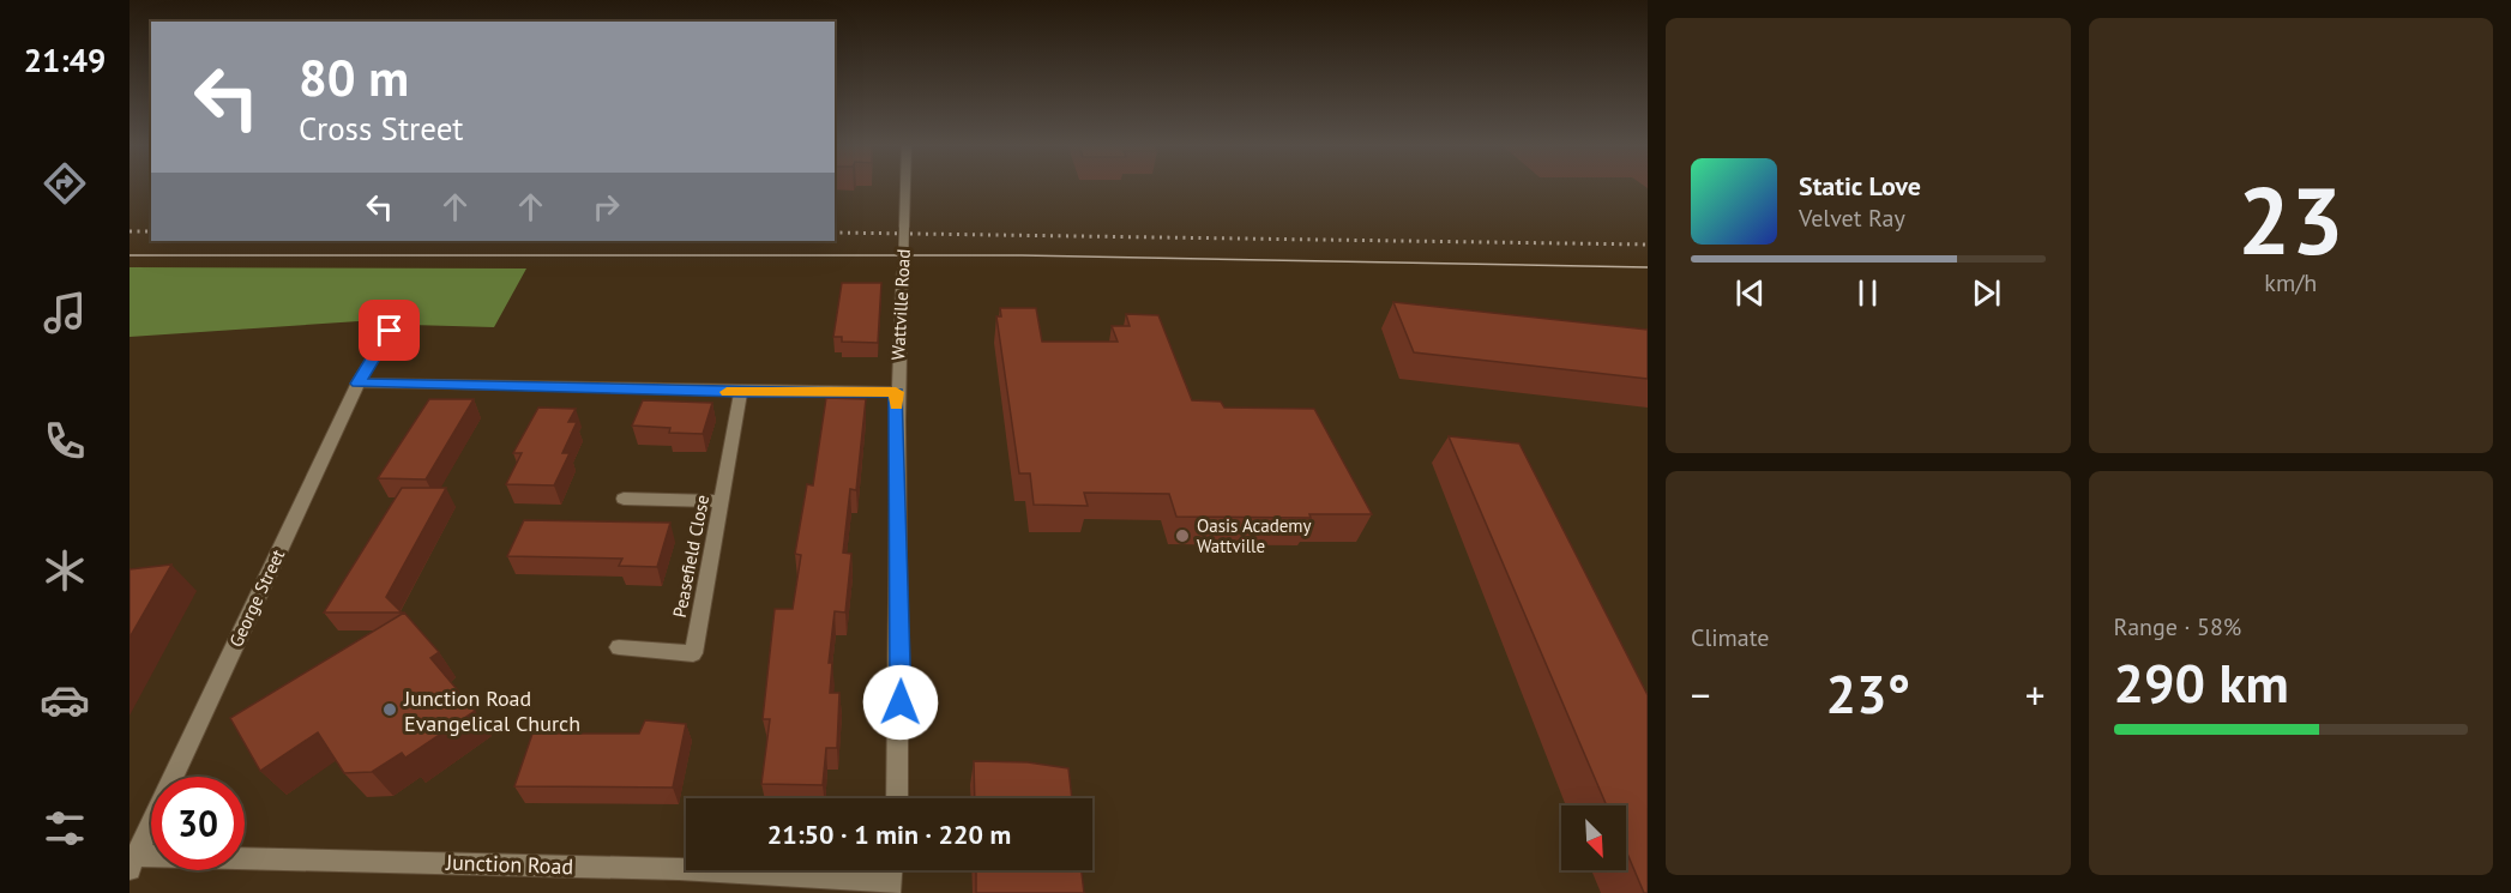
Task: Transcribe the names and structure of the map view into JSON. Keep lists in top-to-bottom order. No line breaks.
{"streets":{"street":["Wattville Road","Peasefield Close","George Street","Junction Road"]},"crossings":[["George Street","Junction Road"]],"places":["Oasis Academy Wattville","Junction Road Evangelical Church"],"north":"bottom right","page":{"tabs":"21:49","tile":[["23","km/h"],"Climate",["Range · 58%","290 km"]],"turn":["80 m","Cross Street"],"song":["Static Love","Velvet Ray"],"heat":["−","23°","+"],"limit":"30","trip":"21:50 · 1 min · 220 m"}}
